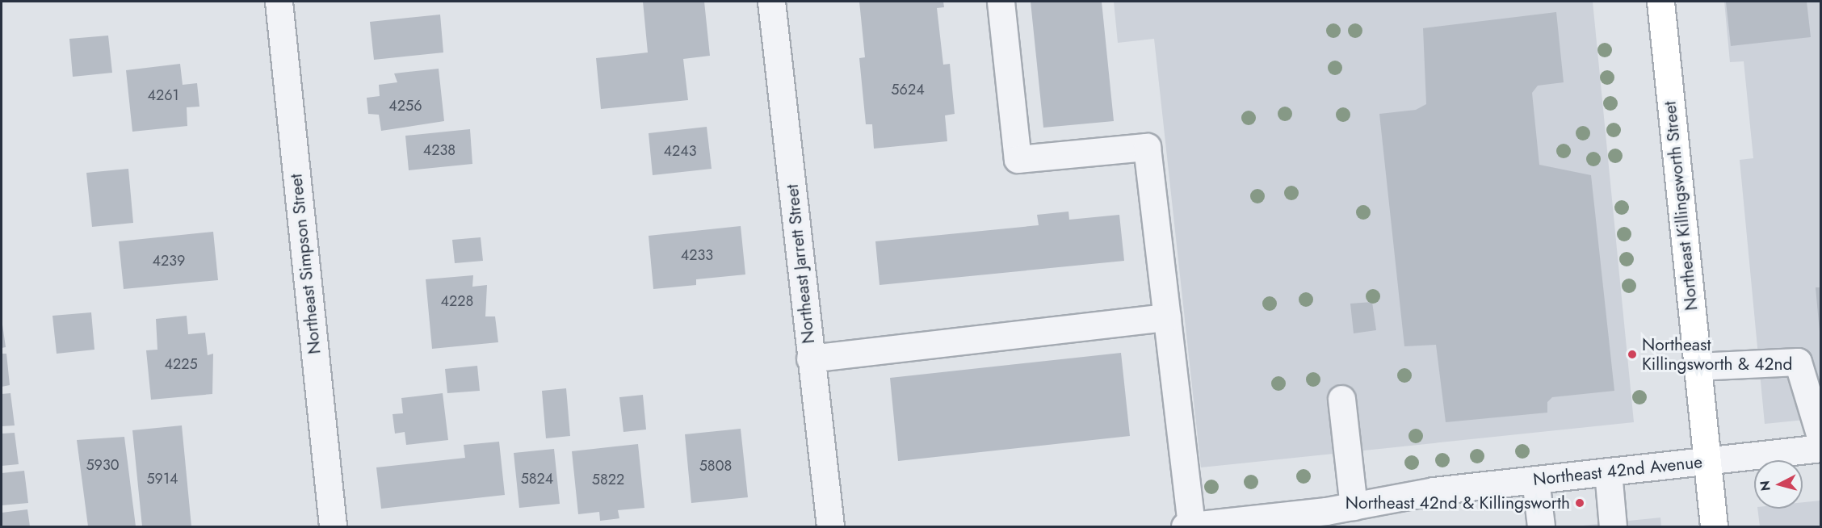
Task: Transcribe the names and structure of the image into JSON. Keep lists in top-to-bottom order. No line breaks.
{"streets":{"main road":["Northeast Killingsworth Street"],"street":["Northeast Simpson Street","Northeast Jarrett Street","Northeast 42nd Avenue"]},"crossings":[["Northeast Killingsworth Street","Northeast 42nd Avenue"]],"places":["Northeast Killingsworth & 42nd","Northeast 42nd & Killingsworth"],"house_numbers":["5624","4261","4256","4238","4243","4233","4239","4228","4225","5930","5808","5914","5824","5822"],"north":"left"}
